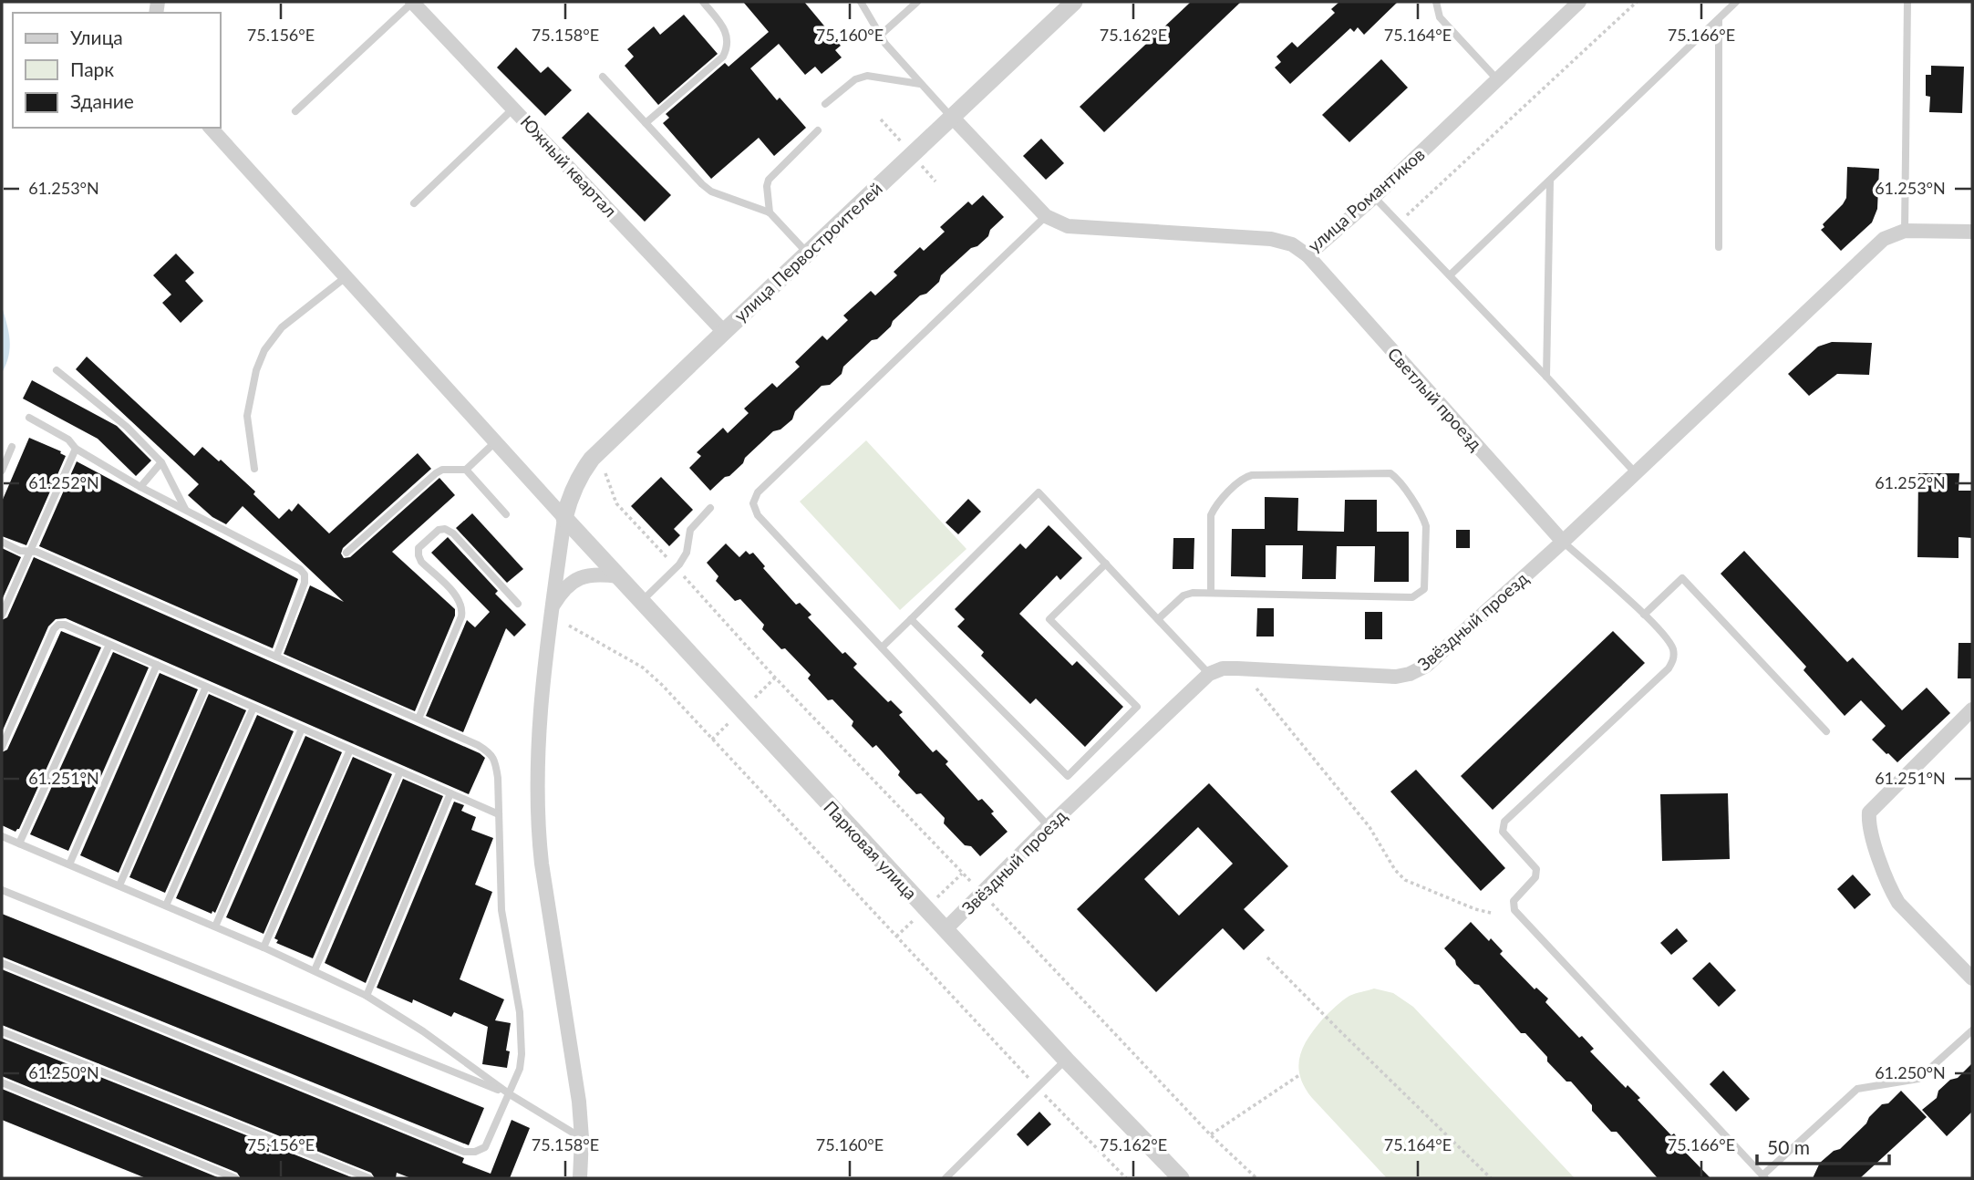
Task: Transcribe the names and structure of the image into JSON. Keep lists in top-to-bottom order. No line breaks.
{"streets":{"street":["Южный квартал","улица Романтиков","улица Первостроителей","Светлый проезд","Звёздный проезд","Парковая улица"]},"crossings":[["Южный квартал","улица Первостроителей"],["улица Романтиков","улица Первостроителей"],["улица Романтиков","Светлый проезд"],["улица Первостроителей","Парковая улица"],["Светлый проезд","Звёздный проезд"],["Звёздный проезд","Парковая улица"]],"legend":["Улица","Парк","Здание"],"scale_bar":"50 m","coordinates":["75.156°E","75.158°E","75.160°E","75.162°E","75.164°E","75.166°E","61.253°N","61.252°N","61.251°N","61.250°N"]}
